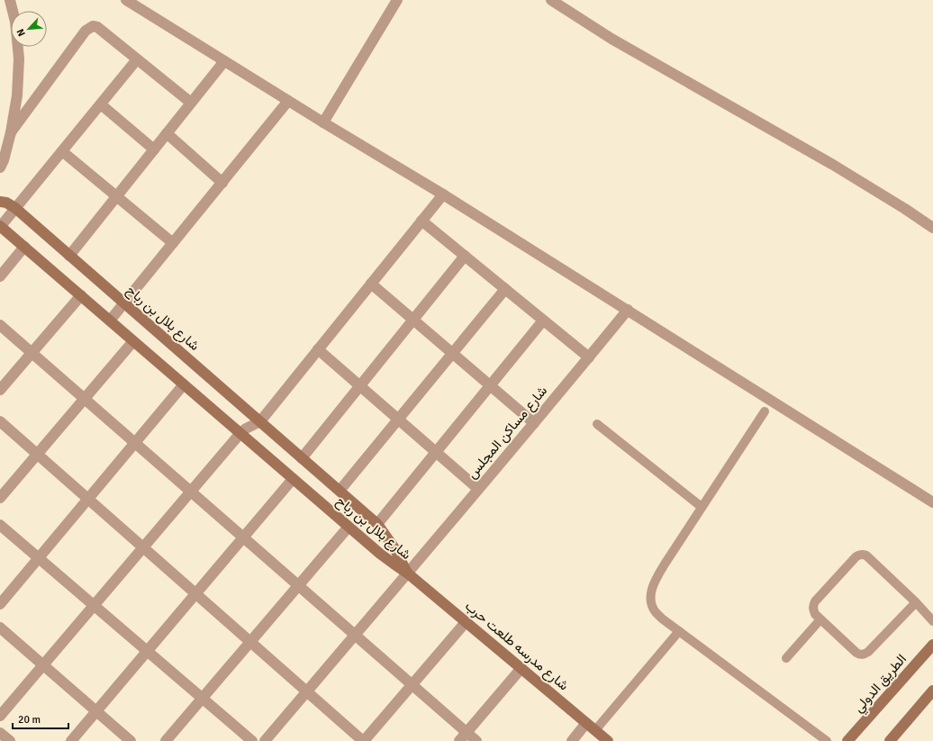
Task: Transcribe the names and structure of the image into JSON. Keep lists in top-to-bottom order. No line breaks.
{"streets":{"street":["شارع بلال بن رباح","شارع مساكن المجلس","شارع مدرسه طلعت حرب","الطريق الدولي"]},"crossings":[["شارع بلال بن رباح","شارع مساكن المجلس"],["شارع بلال بن رباح","شارع مدرسه طلعت حرب"],["شارع مساكن المجلس","شارع مدرسه طلعت حرب"]],"scale_bar":"20 m","north":"bottom left"}
